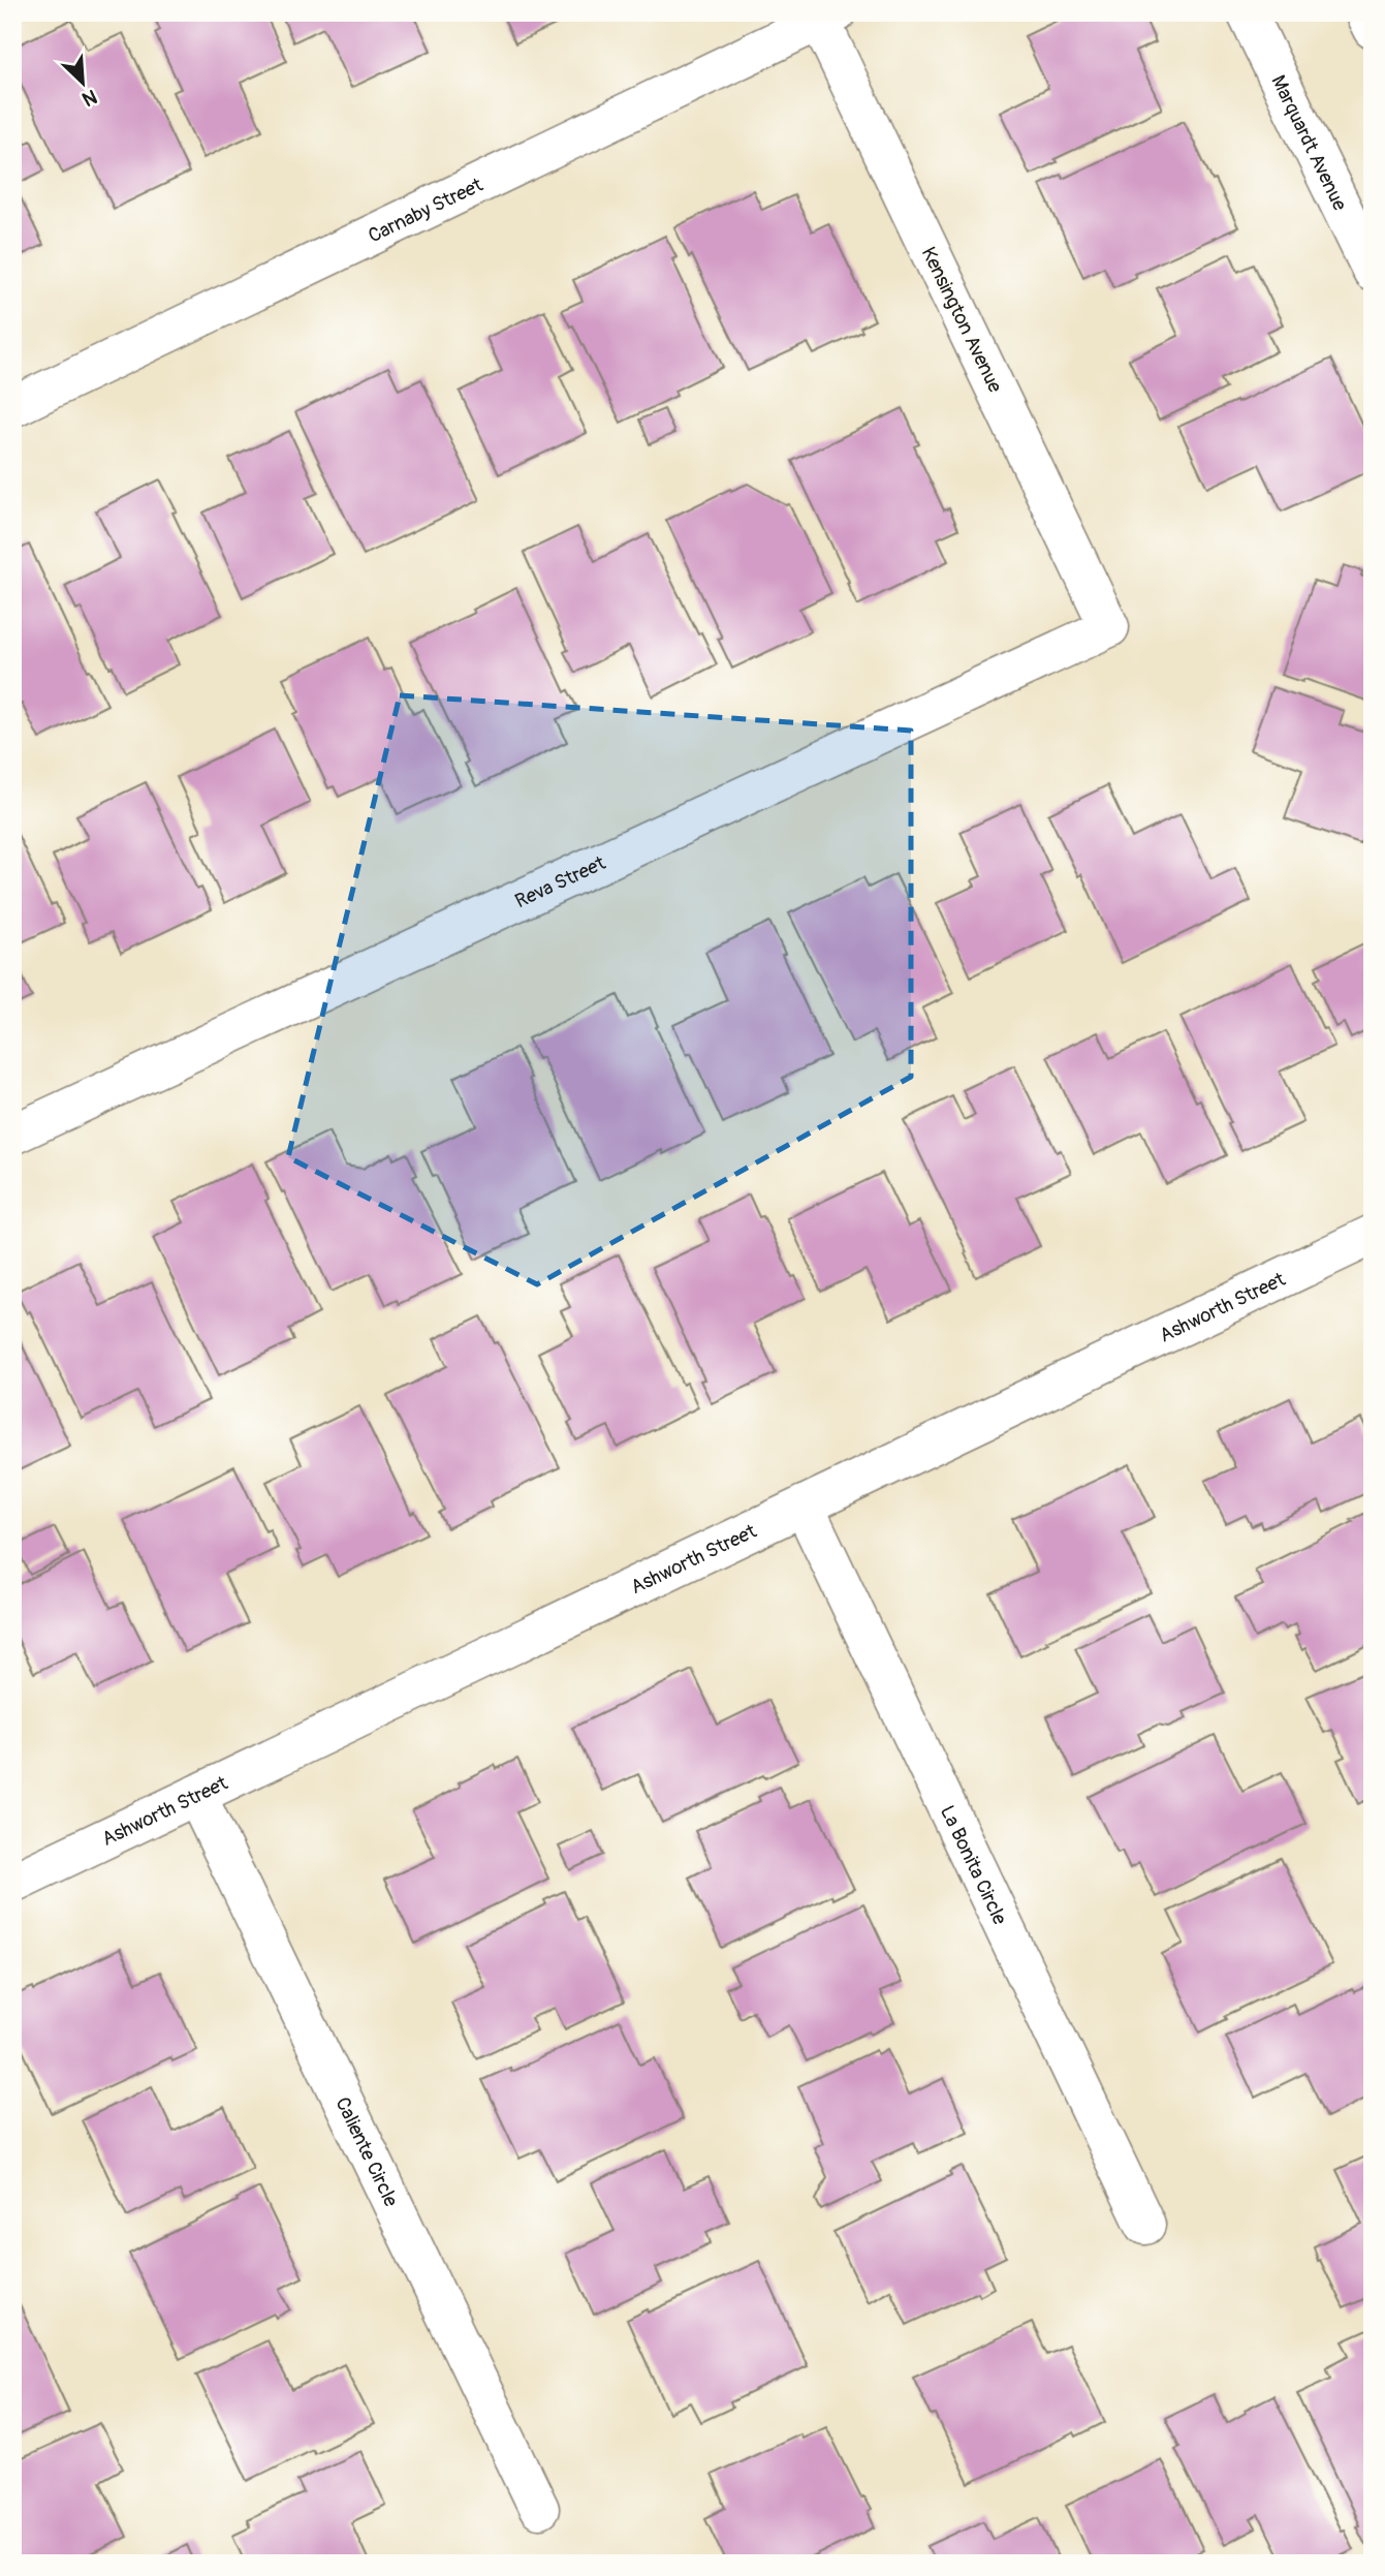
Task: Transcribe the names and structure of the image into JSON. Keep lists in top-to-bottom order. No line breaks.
{"streets":{"street":["Marquardt Avenue","Carnaby Street","Kensington Avenue","Reva Street","Ashworth Street","La Bonita Circle","Caliente Circle"]},"crossings":[["Carnaby Street","Kensington Avenue"],["Kensington Avenue","Reva Street"],["Ashworth Street","La Bonita Circle"],["Ashworth Street","Caliente Circle"]],"north":"bottom right"}
